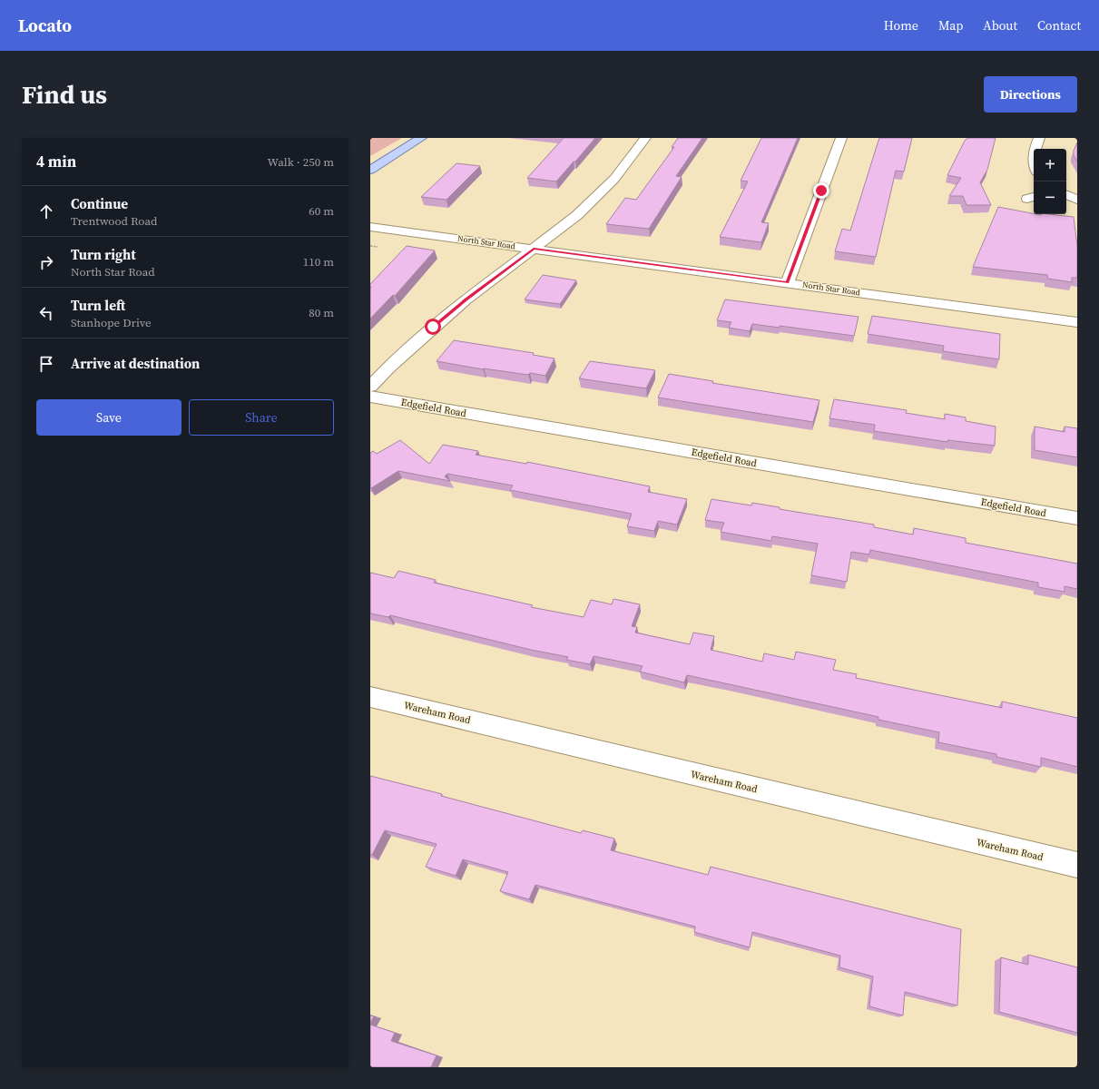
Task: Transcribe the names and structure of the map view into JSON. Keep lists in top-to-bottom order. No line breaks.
{"streets":{"street":["North Star Road","Edgefield Road","Wareham Road"]},"page":{"header":"Locato","nav":["Home","Map","About","Contact"],"buttons":["Directions",["Save","Share"]],"title":"Find us","heading":["4 min","Walk · 250 m"],"map_buttons":["+","−"],"list":[["Continue","Trentwood Road","60 m"],["Turn right","North Star Road","110 m"],["Turn left","Stanhope Drive","80 m"],"Arrive at destination"]}}
